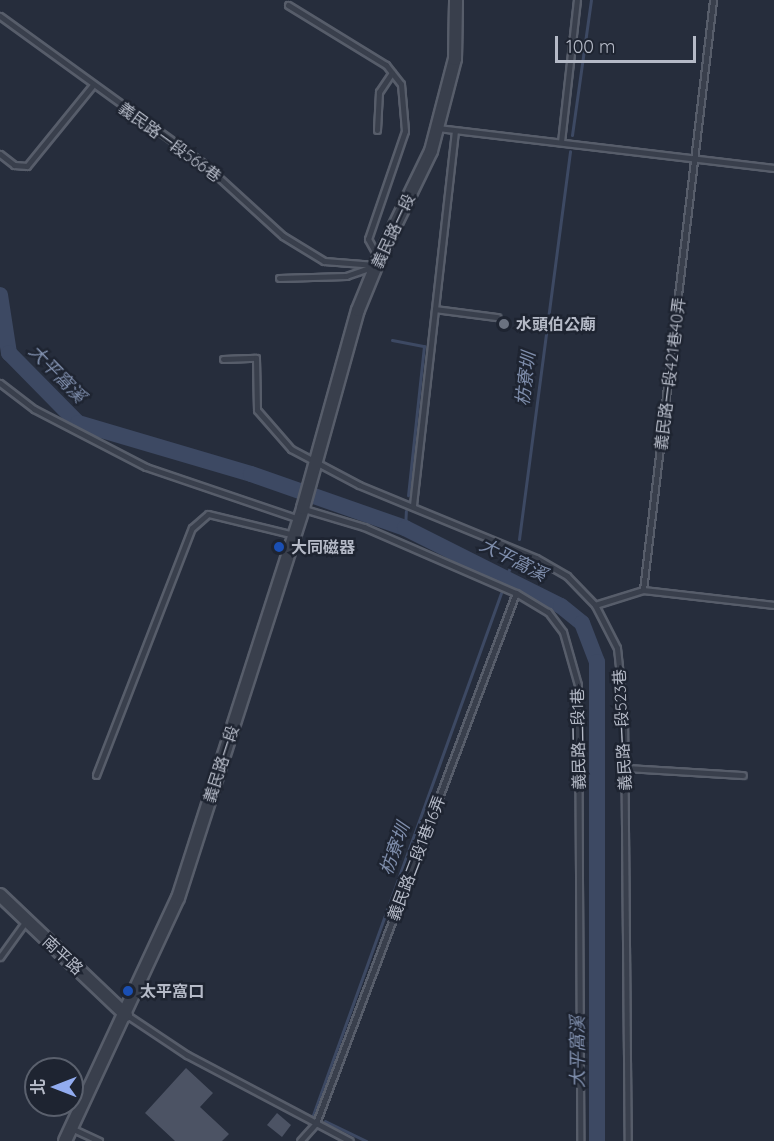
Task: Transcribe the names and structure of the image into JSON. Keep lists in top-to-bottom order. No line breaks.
{"streets":{"street":["義民路一段","南平路"],"lane":["義民路一段566巷","義民路一段421巷40弄","義民路一段523巷","義民路二段1巷","義民路二段1巷16弄"]},"crossings":[["義民路一段566巷","義民路一段"],["義民路一段","義民路一段523巷"],["義民路一段","義民路二段1巷"],["義民路一段","南平路"],["義民路二段1巷","義民路二段1巷16弄"]],"water":["大平窩溪","枋寮圳"],"places":["水頭伯公廟","大同磁器","太平窩口"],"scale_bar":"100 m","north":"left"}
